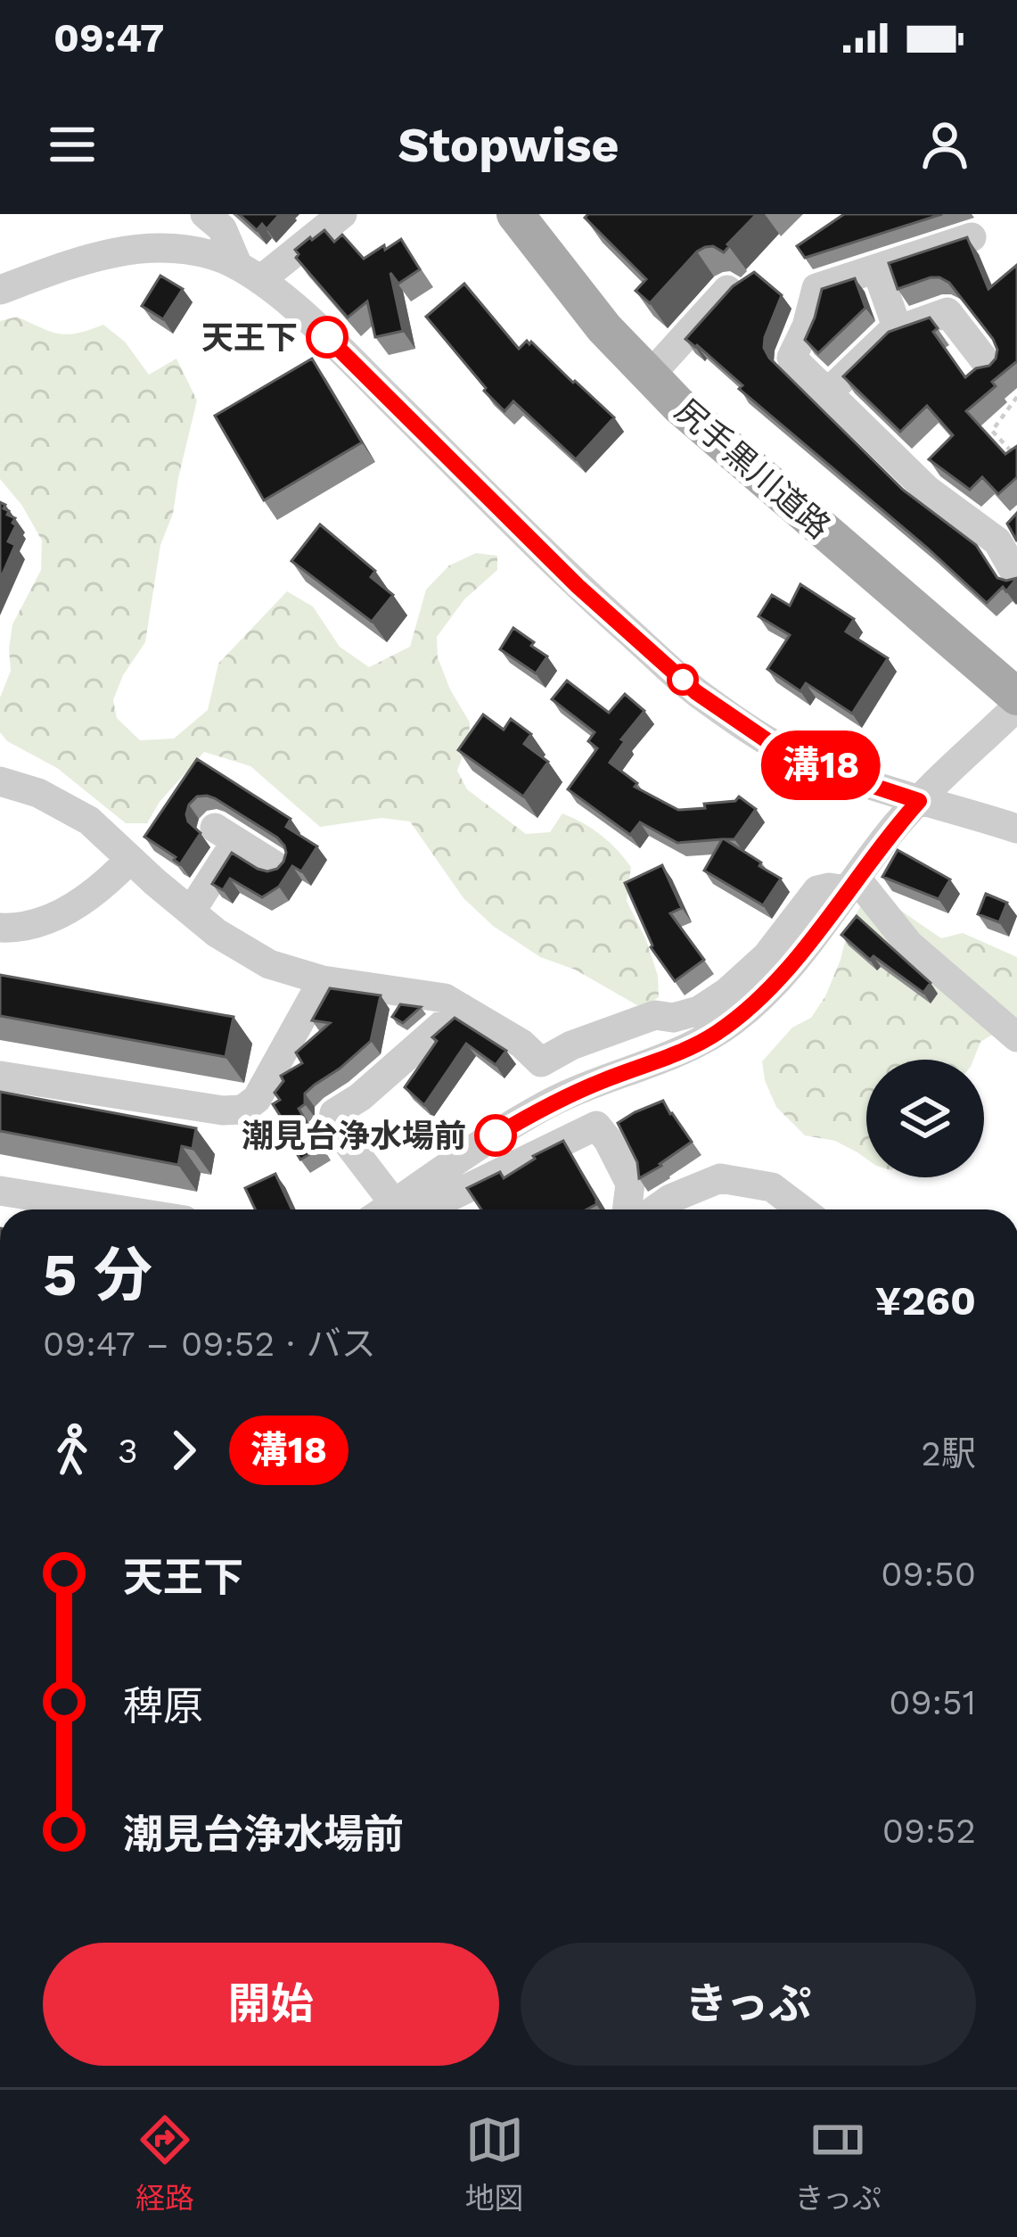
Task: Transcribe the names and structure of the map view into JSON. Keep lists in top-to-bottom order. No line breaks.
{"streets":{"main road":["尻手黒川道路"]},"places":["天王下","潮見台浄水場前"],"lines":["bus line 溝18"],"page":{"status":"09:47","header":"Stopwise","on_map":"溝18","heading":["5 分","09:47 – 09:52 · バス","¥260"],"legs":["3","溝18","2駅"],"list":[{"name":"天王下","value":"09:50"},{"name":"稗原","value":"09:51"},{"name":"潮見台浄水場前","value":"09:52"}],"buttons":["開始","きっぷ"],"tabs":["経路","地図","きっぷ"]}}
